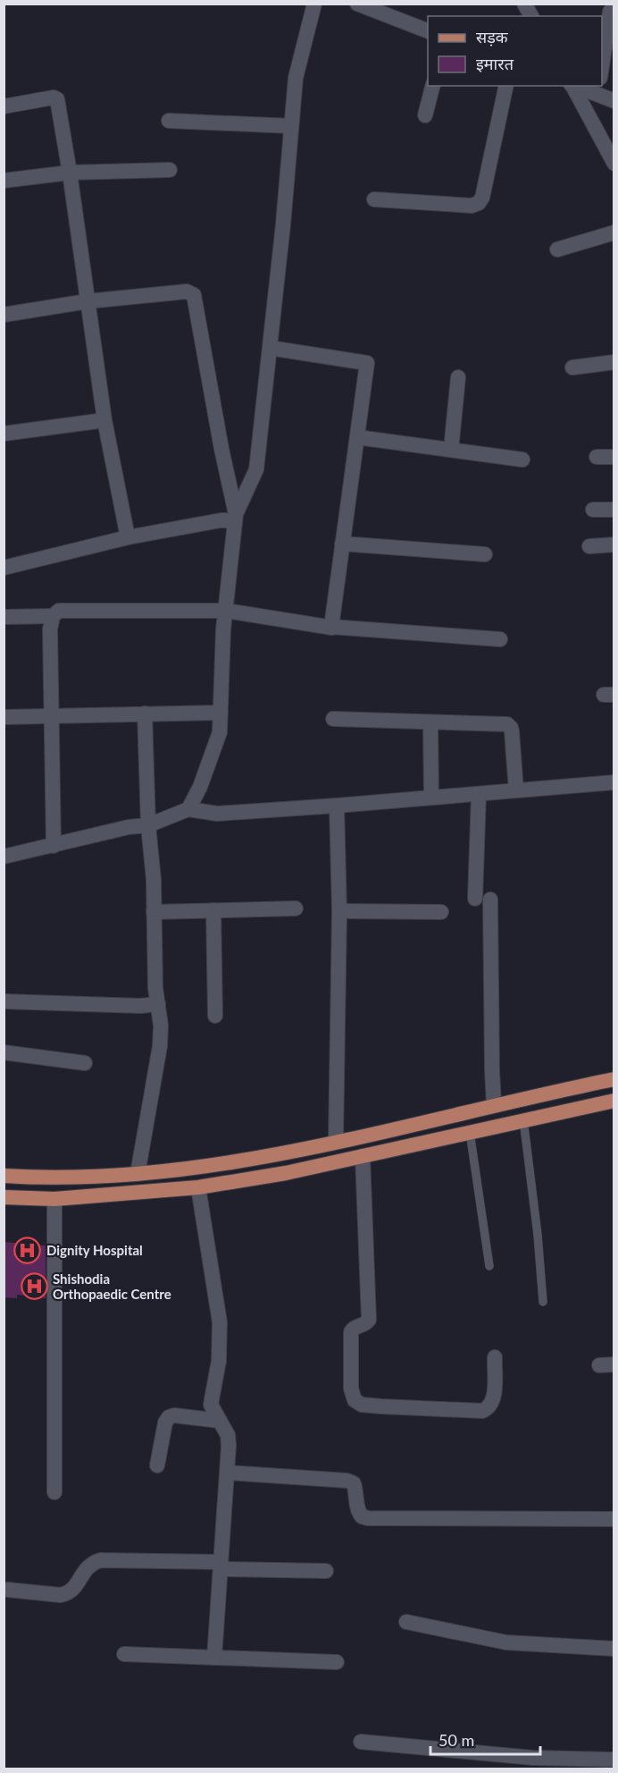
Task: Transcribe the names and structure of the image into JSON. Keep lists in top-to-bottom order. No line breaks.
{"places":{"hospital":["Dignity Hospital","Shishodia Orthopaedic Centre"]},"legend":["सड़क","इमारत"],"scale_bar":"50 m"}
